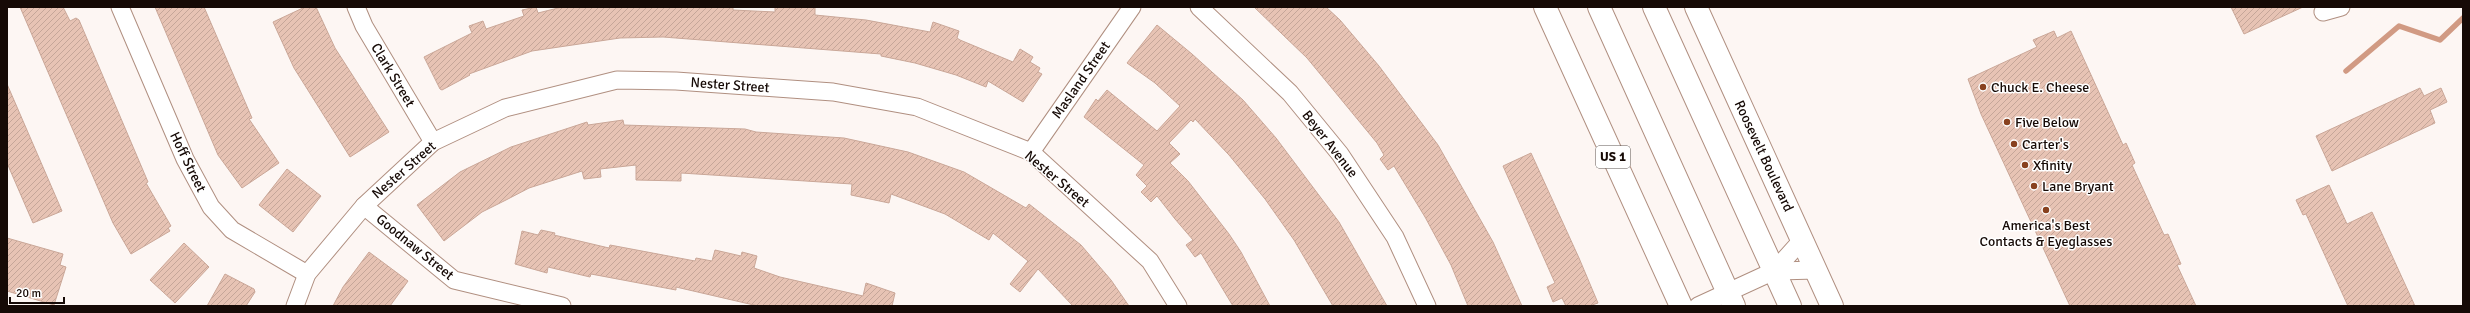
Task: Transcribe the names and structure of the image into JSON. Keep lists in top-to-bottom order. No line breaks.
{"streets":{"highway":["Roosevelt Boulevard","US 1"],"street":["Clark Street","Masland Street","Nester Street","Beyer Avenue","Hoff Street","Goodnaw Street"]},"crossings":[["Clark Street","Nester Street"],["Masland Street","Nester Street"],["Nester Street","Hoff Street"],["Nester Street","Goodnaw Street"]],"places":["Chuck E. Cheese","Five Below","Carter's","Xfinity","Lane Bryant","America's Best Contacts & Eyeglasses"],"scale_bar":"20 m"}
